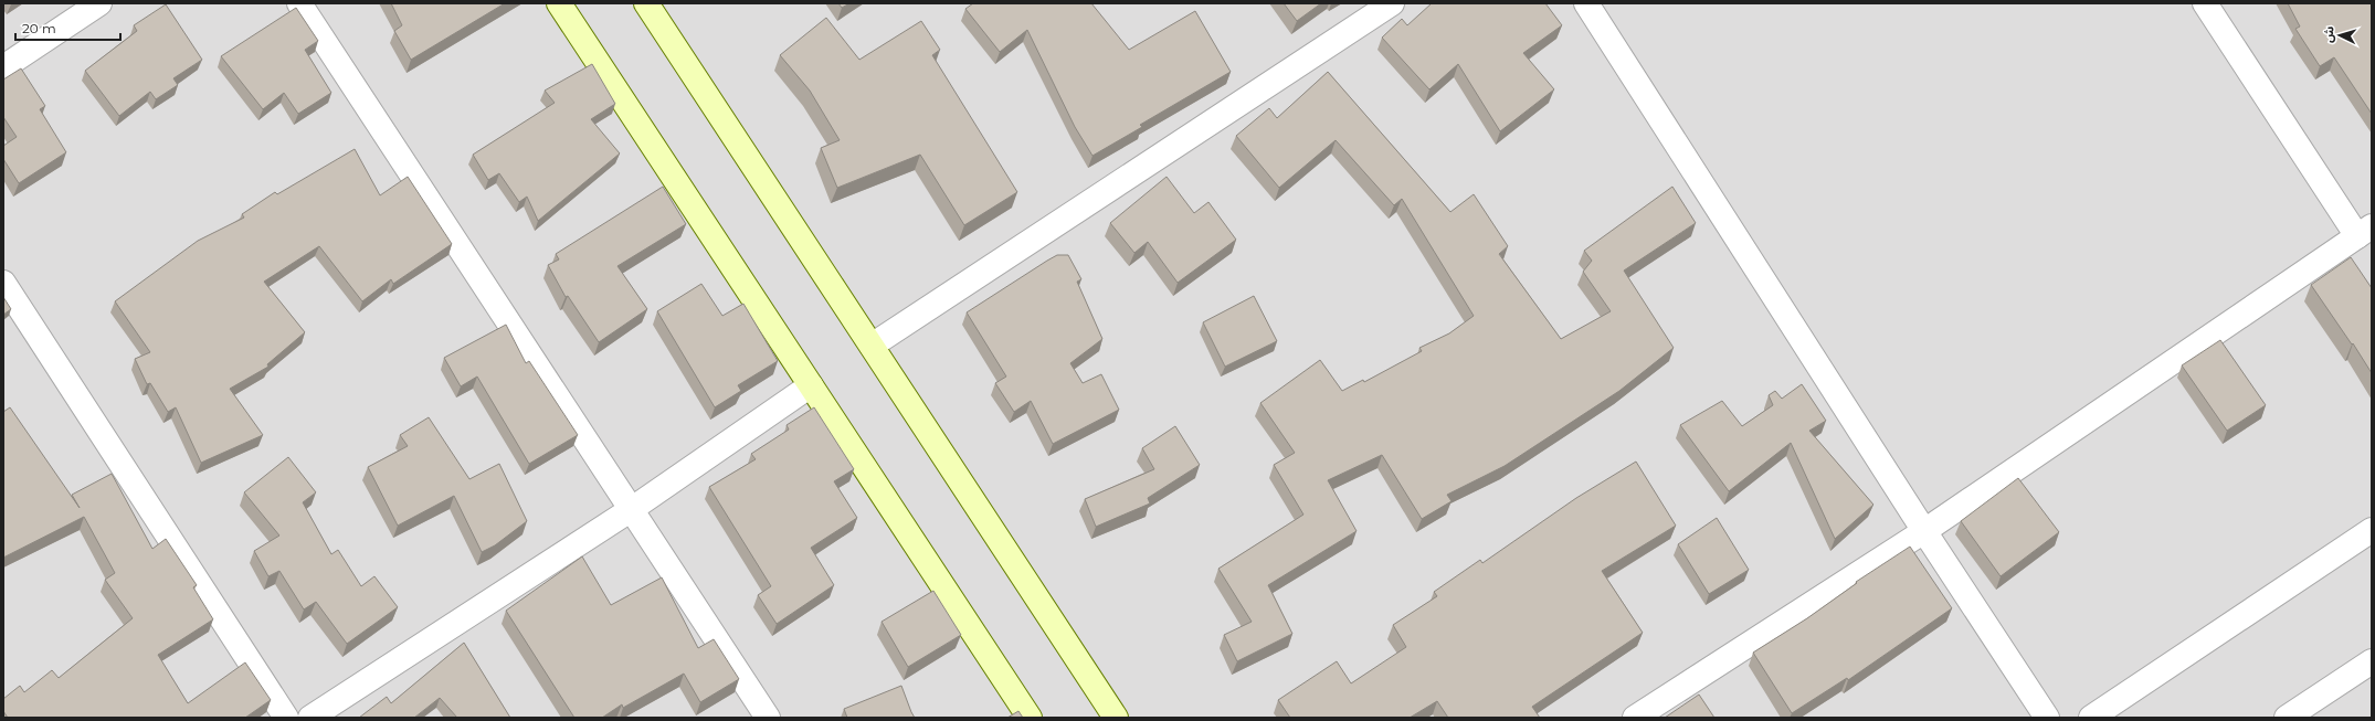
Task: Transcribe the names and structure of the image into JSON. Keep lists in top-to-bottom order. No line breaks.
{"scale_bar":"20 m","north":"left"}
